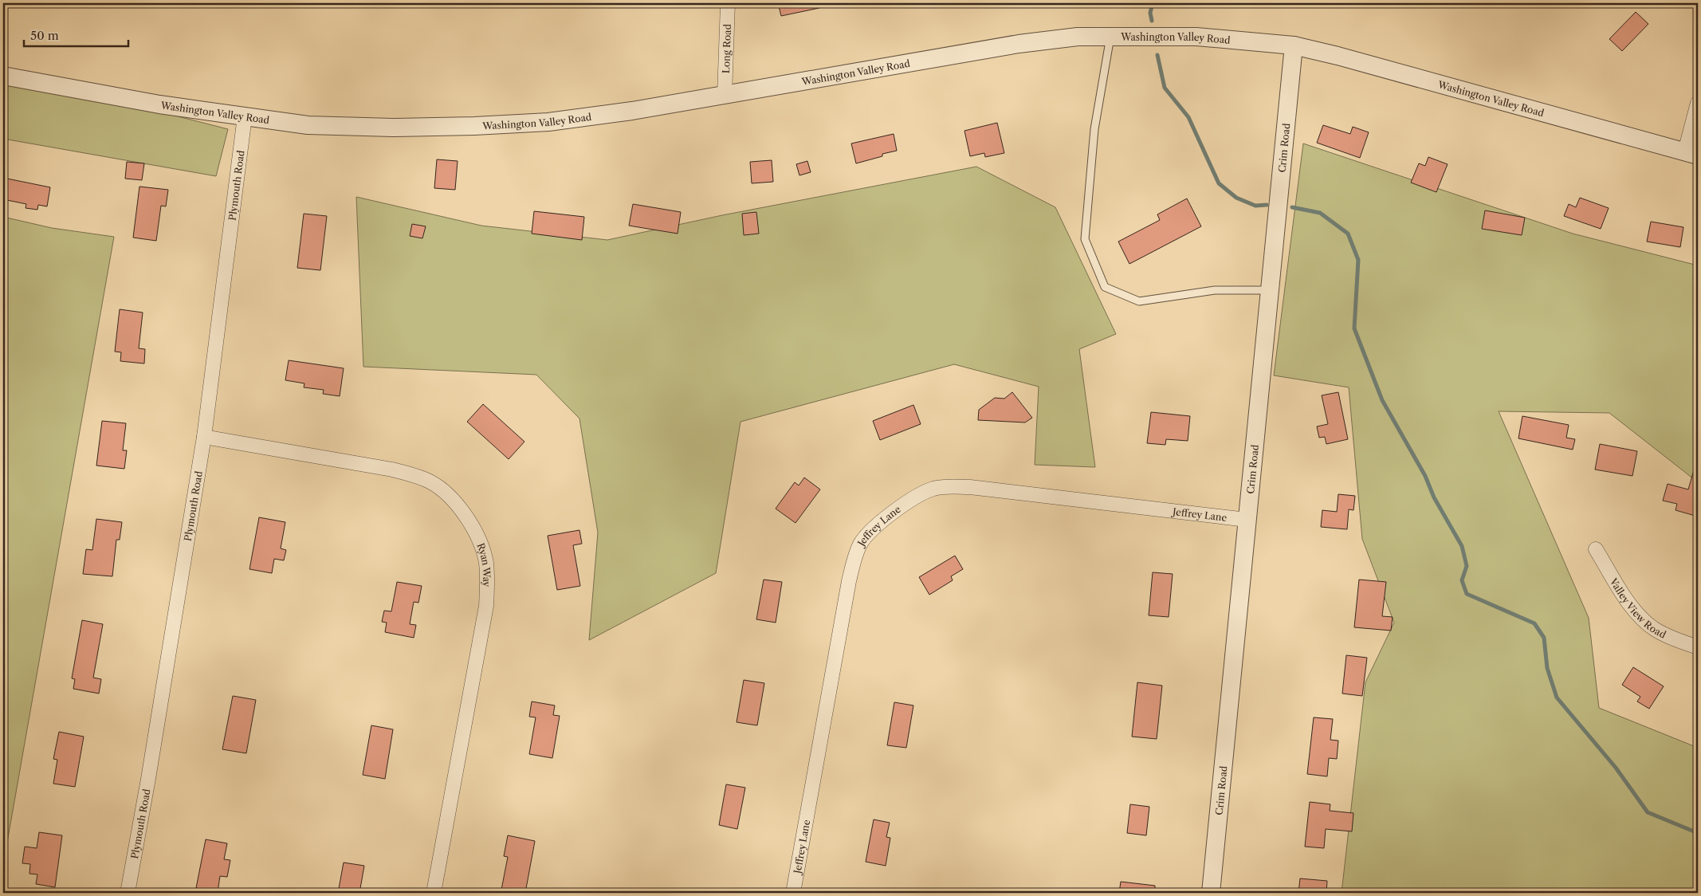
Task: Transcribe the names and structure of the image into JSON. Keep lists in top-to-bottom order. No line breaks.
{"streets":{"street":["Washington Valley Road","Long Road","Crim Road","Plymouth Road","Jeffrey Lane","Ryan Way","Valley View Road"]},"crossings":[["Washington Valley Road","Long Road"],["Washington Valley Road","Crim Road"],["Washington Valley Road","Plymouth Road"],["Crim Road","Jeffrey Lane"],["Plymouth Road","Ryan Way"]],"scale_bar":"50 m"}
